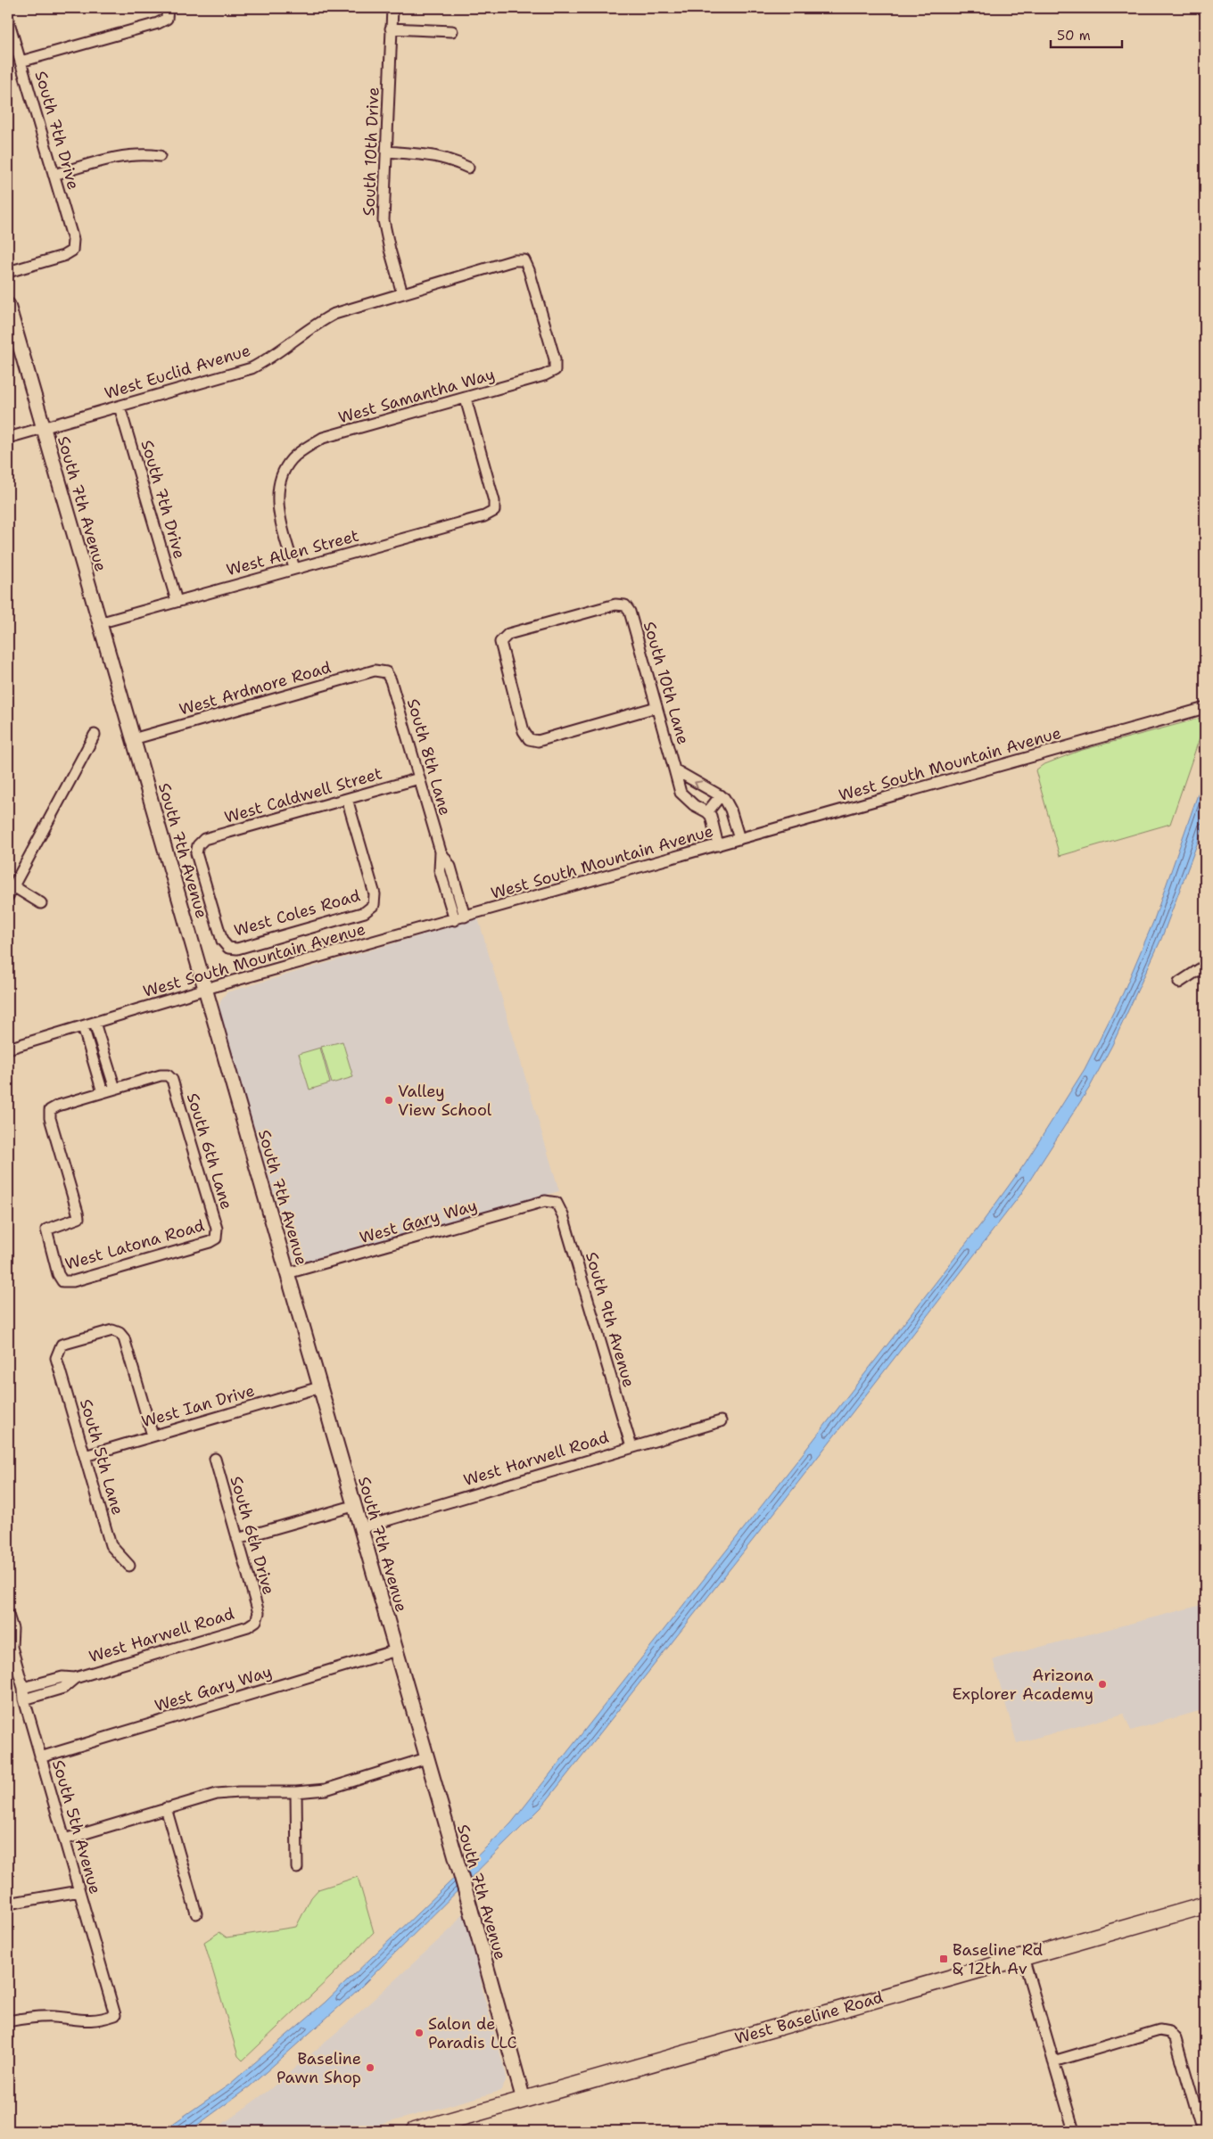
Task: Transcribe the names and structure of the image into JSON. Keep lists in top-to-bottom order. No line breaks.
{"streets":{"main road":["West Baseline Road"],"street":["South 7th Drive","South 10th Drive","West Euclid Avenue","West Samantha Way","South 7th Avenue","West Allen Street","South 10th Lane","West Ardmore Road","South 8th Lane","West South Mountain Avenue","West Caldwell Street","West Coles Road","South 6th Lane","West Gary Way","West Latona Road","South 9th Avenue","West Ian Drive","South 5th Lane","West Harwell Road","South 6th Drive","South 5th Avenue"]},"crossings":[["South 7th Drive","West Euclid Avenue"],["South 7th Drive","West Allen Street"],["South 10th Drive","West Euclid Avenue"],["West Euclid Avenue","West Samantha Way"],["West Euclid Avenue","South 7th Avenue"],["West Samantha Way","West Allen Street"],["South 7th Avenue","West Allen Street"],["South 7th Avenue","West Ardmore Road"],["South 7th Avenue","West South Mountain Avenue"],["South 7th Avenue","West Gary Way"],["South 7th Avenue","West Ian Drive"],["South 7th Avenue","West Harwell Road"],["South 7th Avenue","West Baseline Road"],["West Ardmore Road","South 8th Lane"],["South 8th Lane","West South Mountain Avenue"],["South 8th Lane","West Caldwell Street"],["West Caldwell Street","West Coles Road"],["South 6th Lane","West Latona Road"],["West Gary Way","South 9th Avenue"],["West Gary Way","South 5th Avenue"],["South 9th Avenue","West Harwell Road"],["West Ian Drive","South 5th Lane"],["West Harwell Road","South 6th Drive"],["West Harwell Road","South 5th Avenue"]],"places":{"other":["Valley View School","Arizona Explorer Academy","Salon de Paradis LLC","Baseline Pawn Shop"],"transit":["Baseline Rd & 12th Av"]},"scale_bar":"50 m"}
